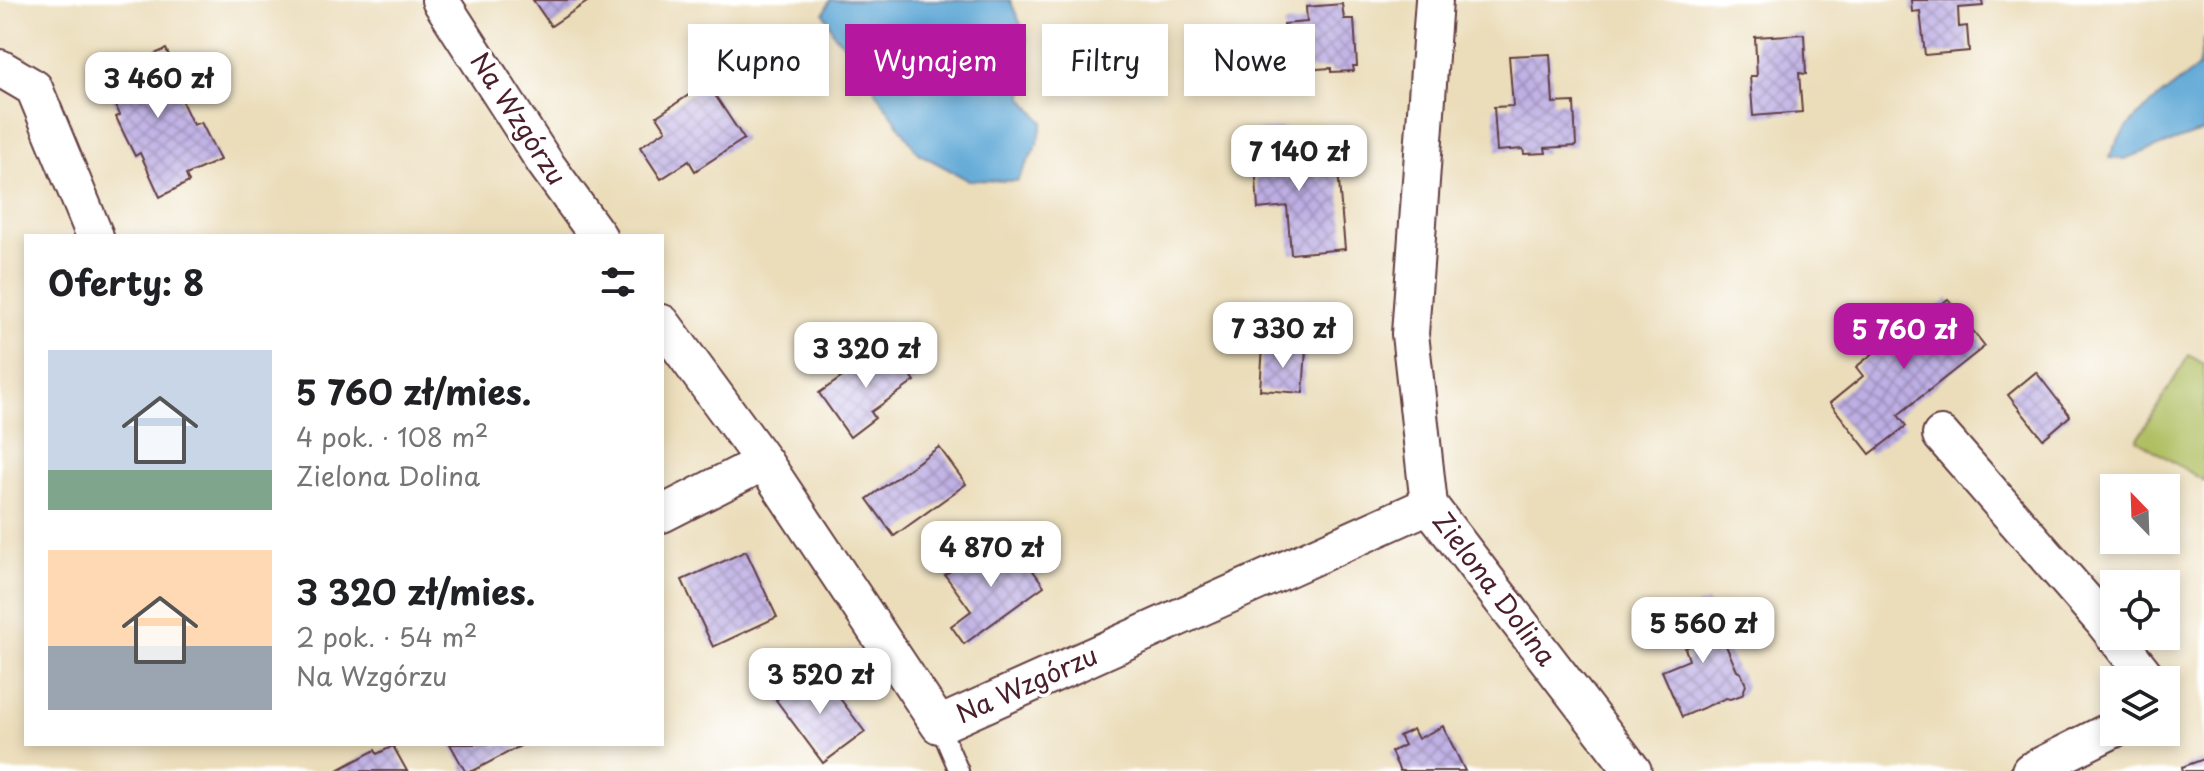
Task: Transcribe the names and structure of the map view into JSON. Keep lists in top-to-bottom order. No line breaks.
{"streets":{"street":["Na Wzgórzu","Zielona Dolina"]},"crossings":[["Na Wzgórzu","Zielona Dolina"]],"north":"top left","page":{"chip":["Kupno","Wynajem","Filtry","Nowe"],"price":["3 460 zł","7 140 zł","7 330 zł","5 760 zł","3 320 zł","4 870 zł","5 560 zł","3 520 zł"],"heading":"Oferty: 8","list":[{"name":"5 760 zł/mies.","note":"4 pok. · 108 m² · Zielona Dolina"},{"name":"3 320 zł/mies.","note":"2 pok. · 54 m² · Na Wzgórzu"}]}}
